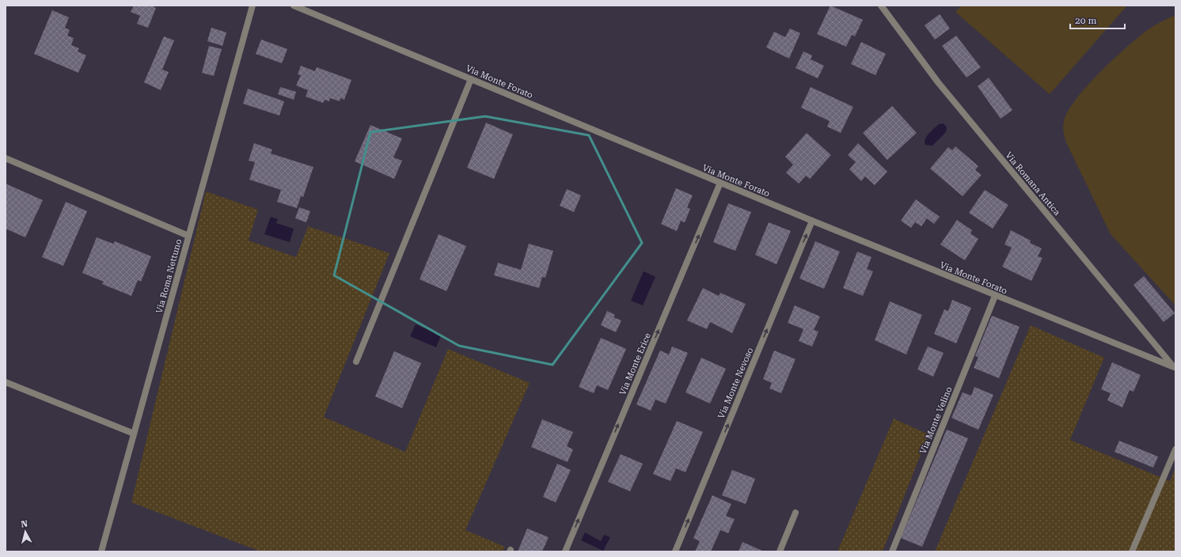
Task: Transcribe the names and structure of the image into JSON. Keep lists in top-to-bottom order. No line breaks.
{"streets":{"street":["Via Monte Forato","Via Romana Antica","Via Roma Nettuno","Via Monte Erice","Via Monte Nevoso","Via Monte Velino"]},"crossings":[["Via Monte Forato","Via Romana Antica"],["Via Monte Forato","Via Monte Erice"],["Via Monte Forato","Via Monte Nevoso"],["Via Monte Forato","Via Monte Velino"]],"one_way":["Via Monte Erice","Via Monte Nevoso"],"scale_bar":"20 m","north":"top"}
